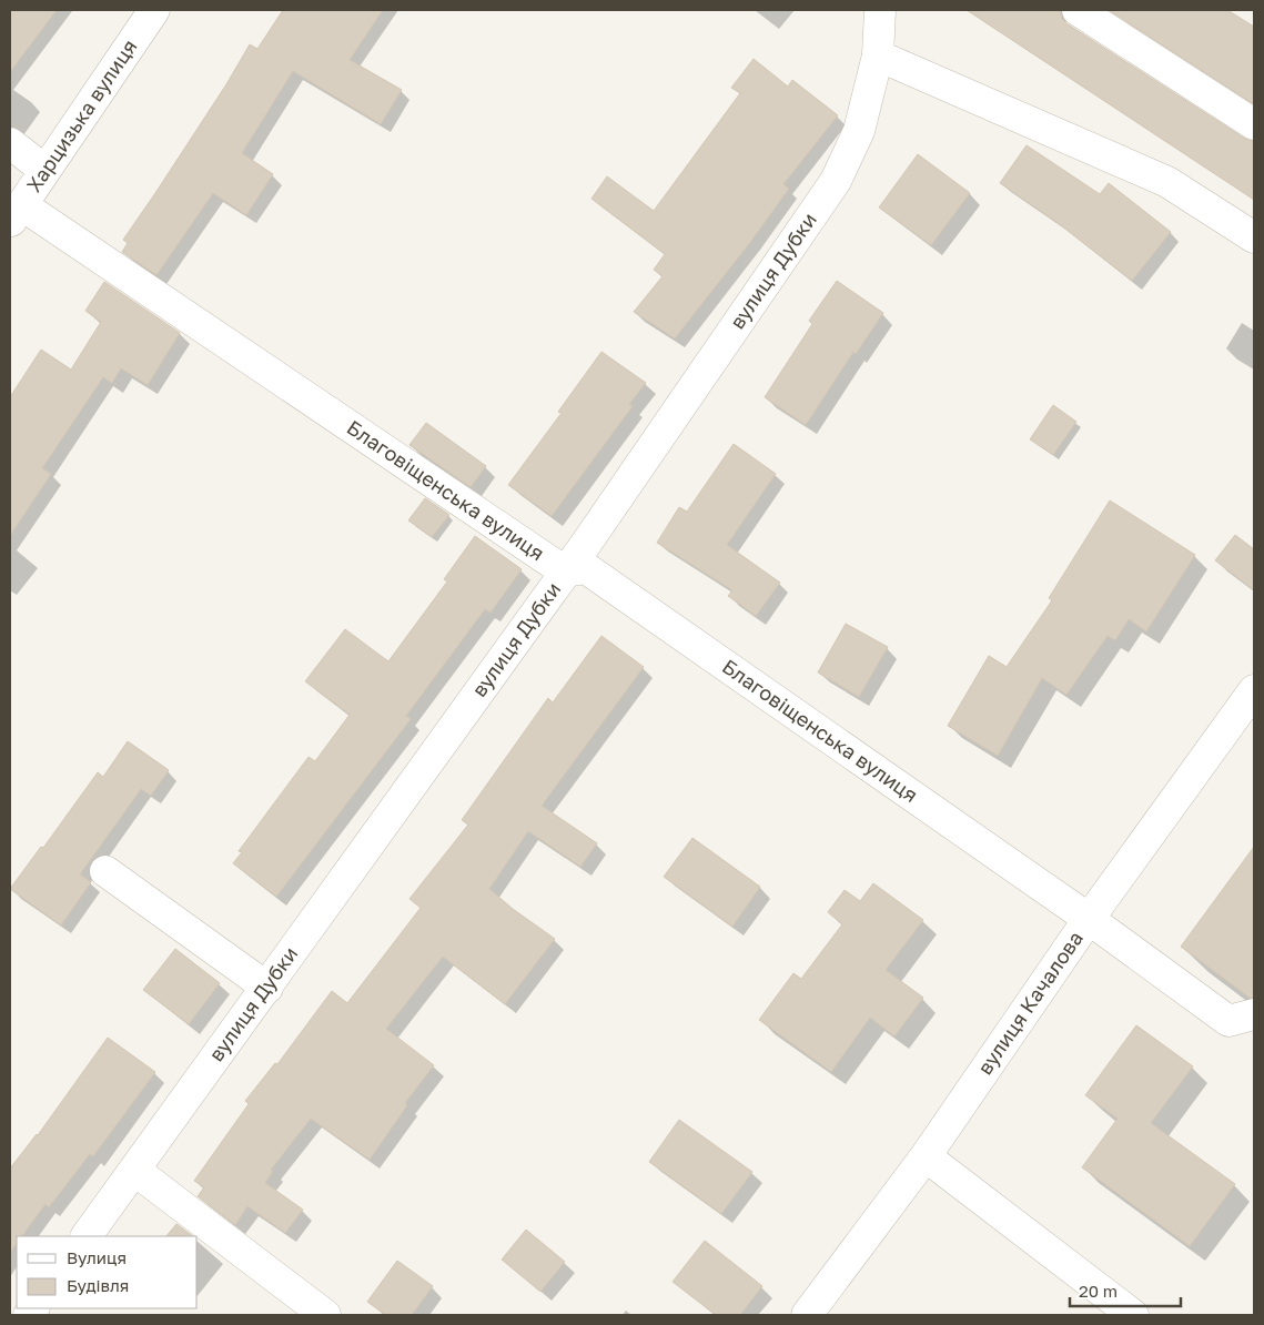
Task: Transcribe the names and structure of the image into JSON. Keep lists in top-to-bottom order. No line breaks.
{"streets":{"street":["Харцизька вулиця","вулиця Дубки","Благовіщенська вулиця","вулиця Качалова"]},"crossings":[["Харцизька вулиця","Благовіщенська вулиця"],["вулиця Дубки","Благовіщенська вулиця"],["Благовіщенська вулиця","вулиця Качалова"]],"legend":["Вулиця","Будівля"],"scale_bar":"20 m"}
